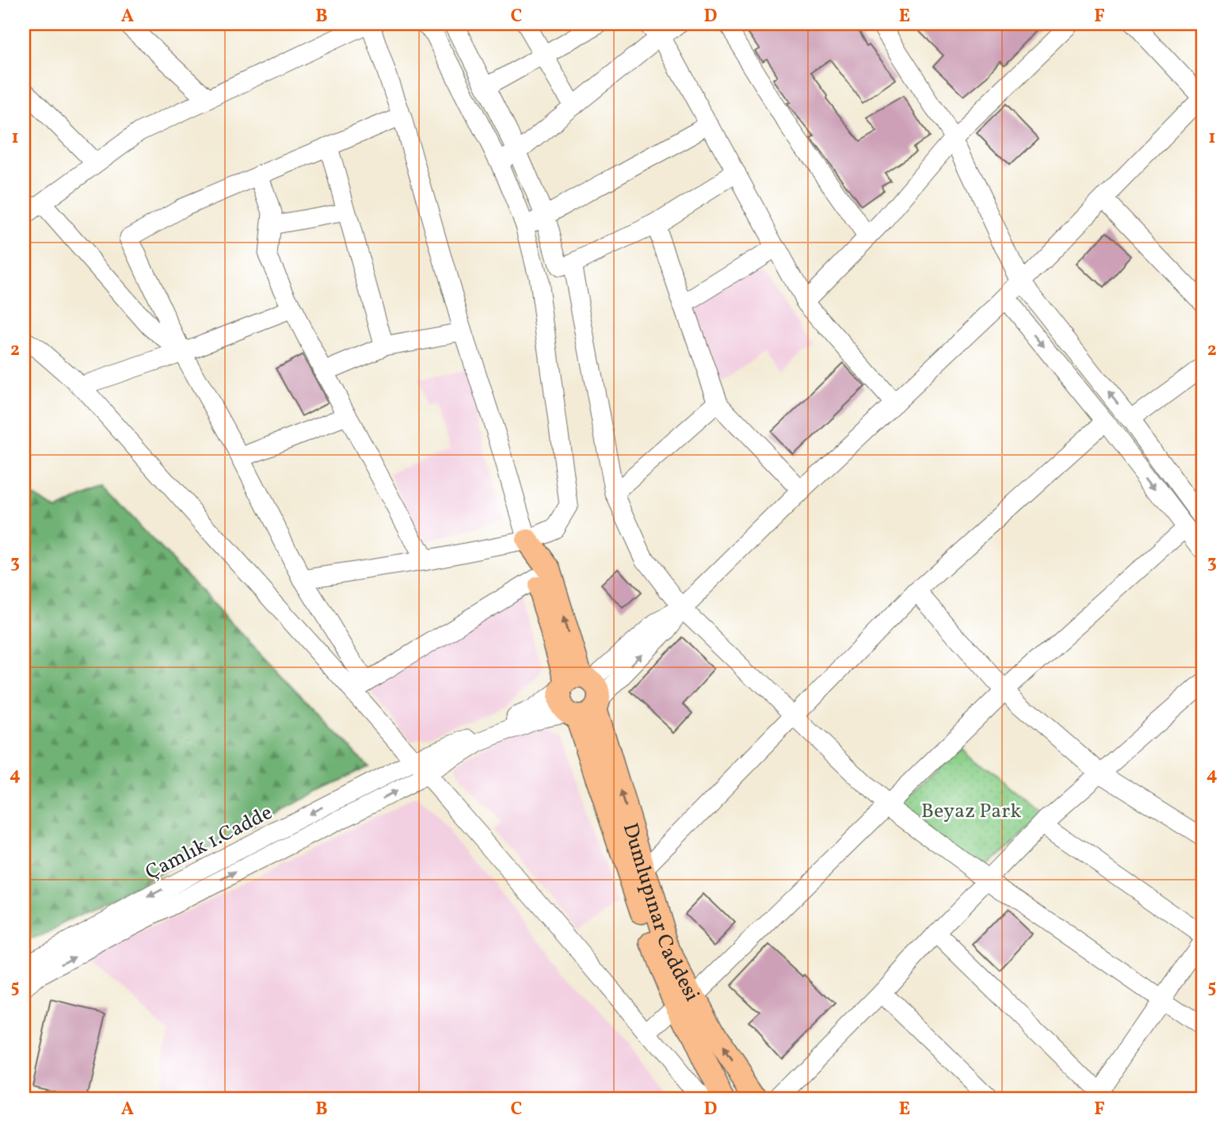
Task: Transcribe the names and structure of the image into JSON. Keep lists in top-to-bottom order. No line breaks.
{"streets":{"main road":["Dumlupınar Caddesi"],"street":["Çamlık 1.Cadde"]},"crossings":[["Çamlık 1.Cadde","Dumlupınar Caddesi"]],"parks":["Beyaz Park"],"grid":{"columns":["A","B","C","D","E","F"],"rows":["1","2","3","4","5"]}}
